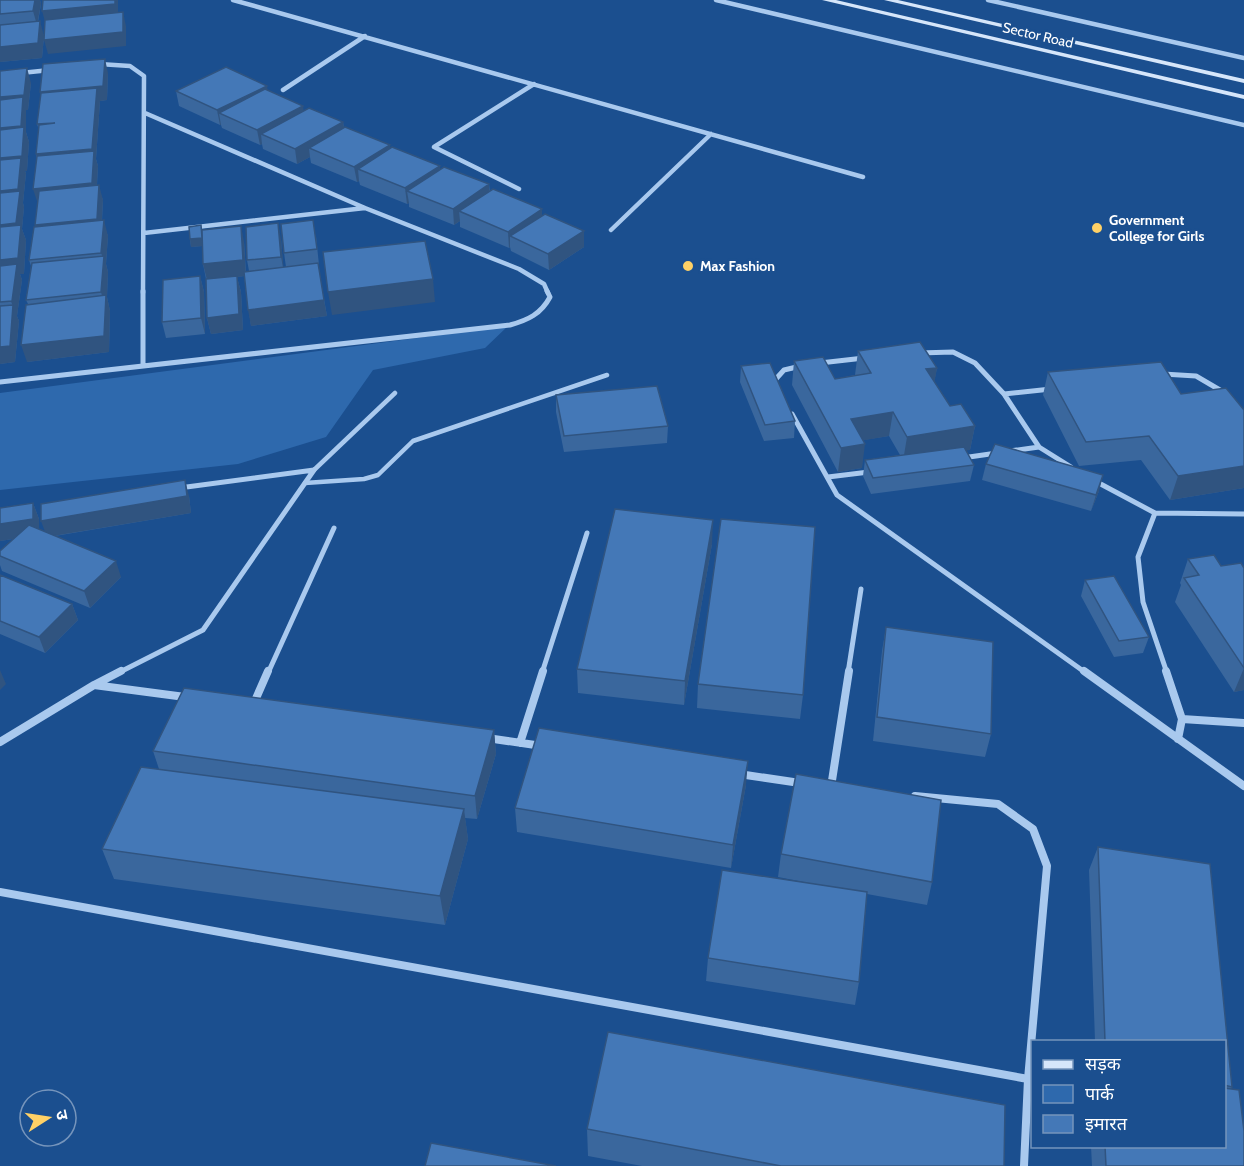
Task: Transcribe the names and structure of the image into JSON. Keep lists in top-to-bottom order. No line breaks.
{"streets":{"main road":["Sector Road"]},"places":["Government College for Girls","Max Fashion"],"legend":["सड़क","पार्क","इमारत"],"north":"right"}
